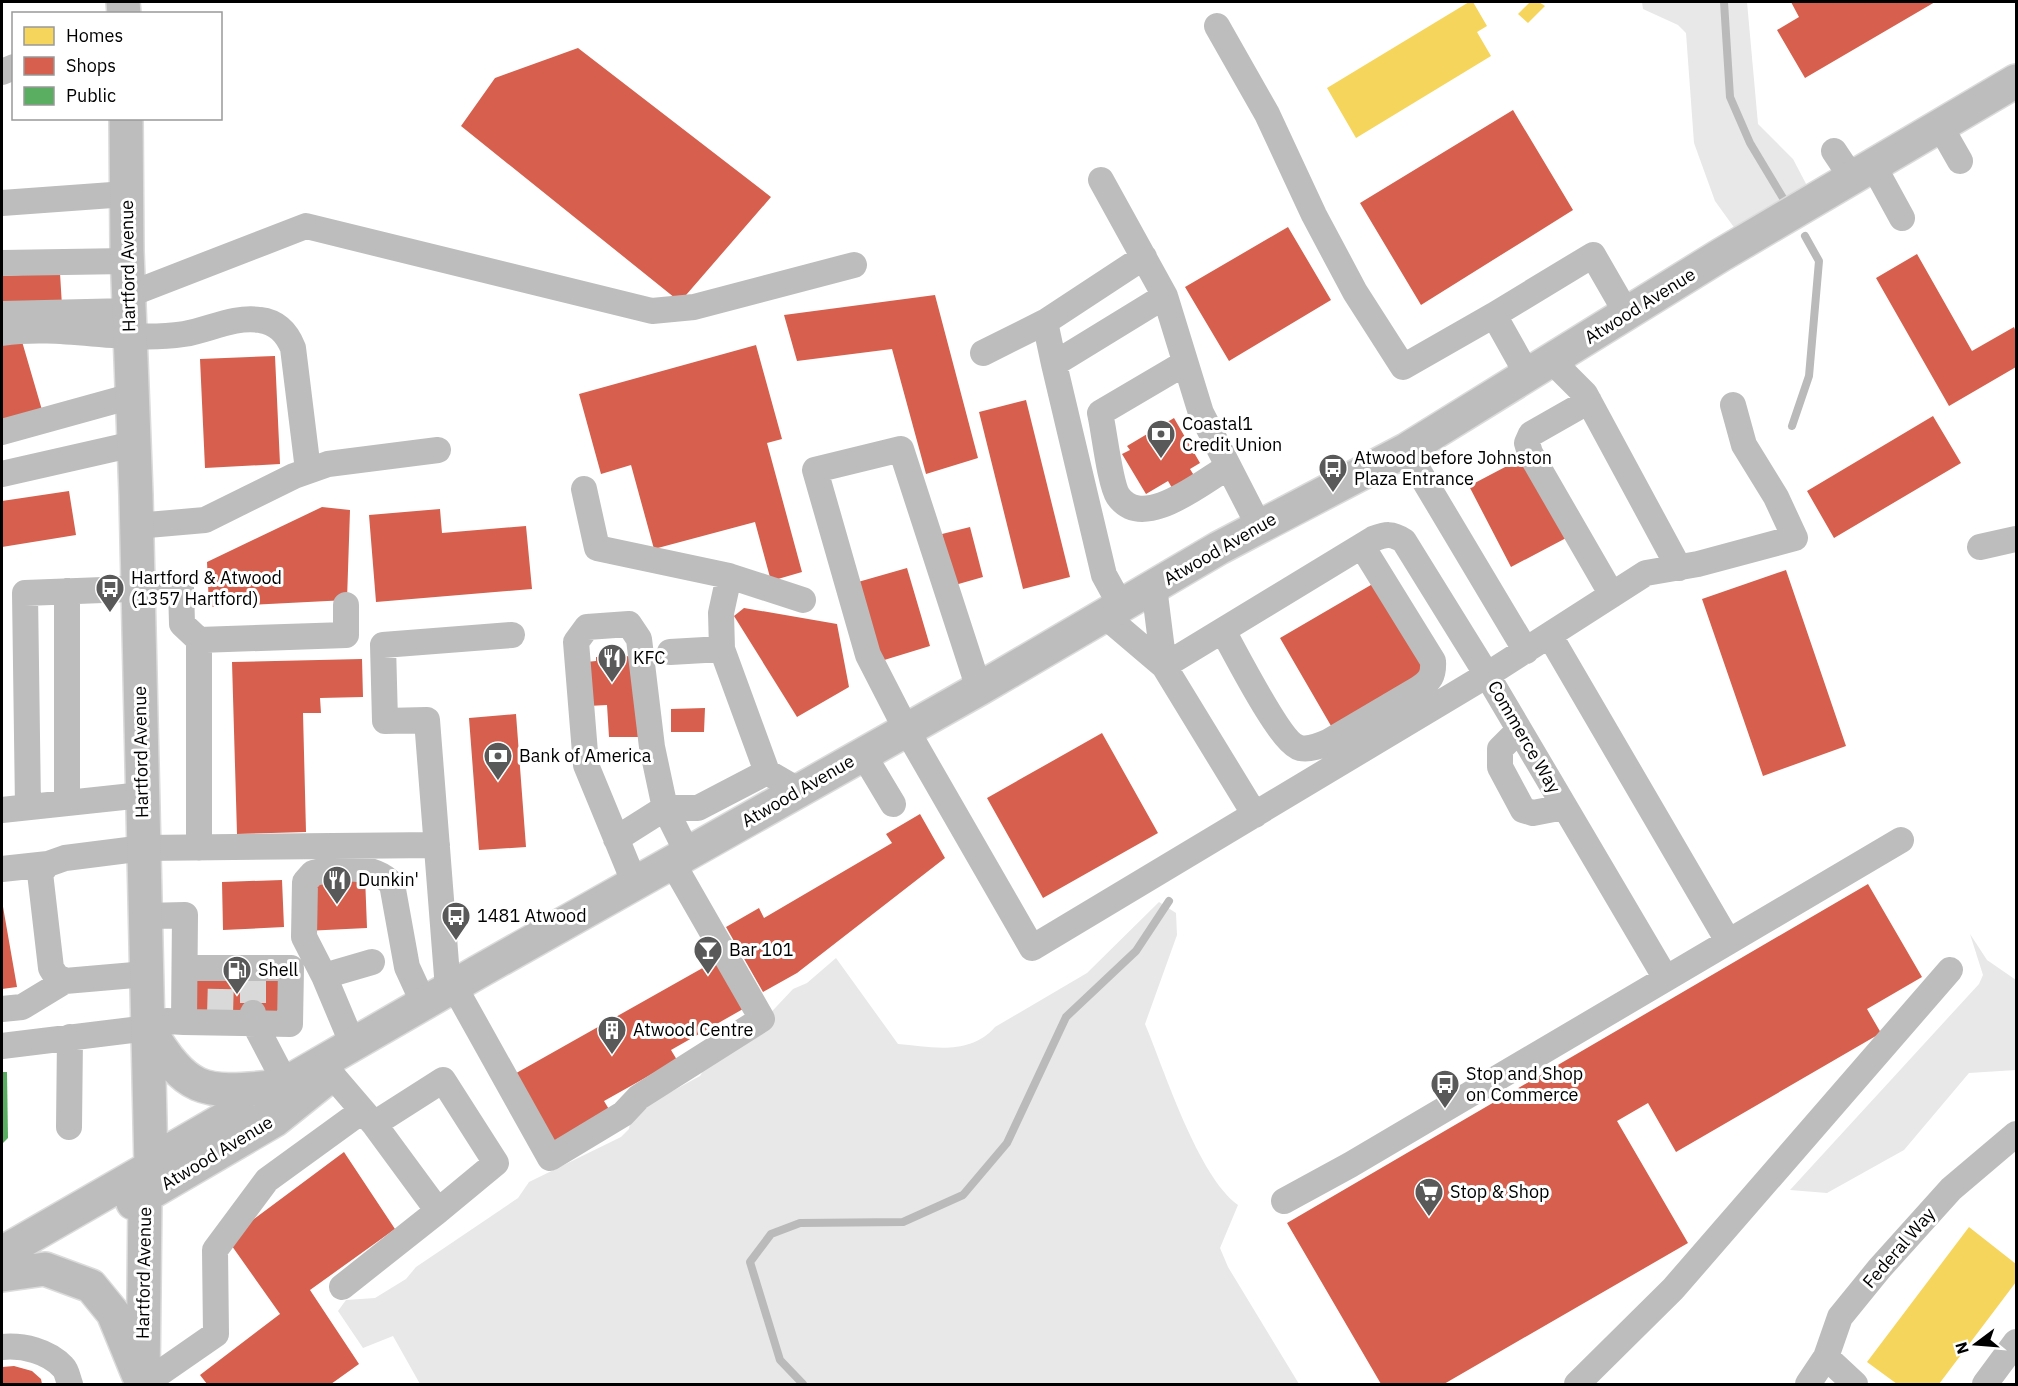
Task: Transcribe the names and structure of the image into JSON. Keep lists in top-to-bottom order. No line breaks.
{"streets":{"main road":["Hartford Avenue","Atwood Avenue"],"street":["Commerce Way","Federal Way"]},"crossings":[["Hartford Avenue","Atwood Avenue"]],"places":{"bank":["Coastal1 Credit Union","Bank of America"],"bus stop":["Atwood before Johnston Plaza Entrance","Hartford & Atwood (1357 Hartford)","1481 Atwood","Stop and Shop on Commerce"],"restaurant":["KFC","Dunkin'"],"bar":["Bar 101"],"fuel station":["Shell"],"building":["Atwood Centre"],"supermarket":["Stop & Shop"]},"legend":["Homes","Shops","Public"],"north":"left"}
